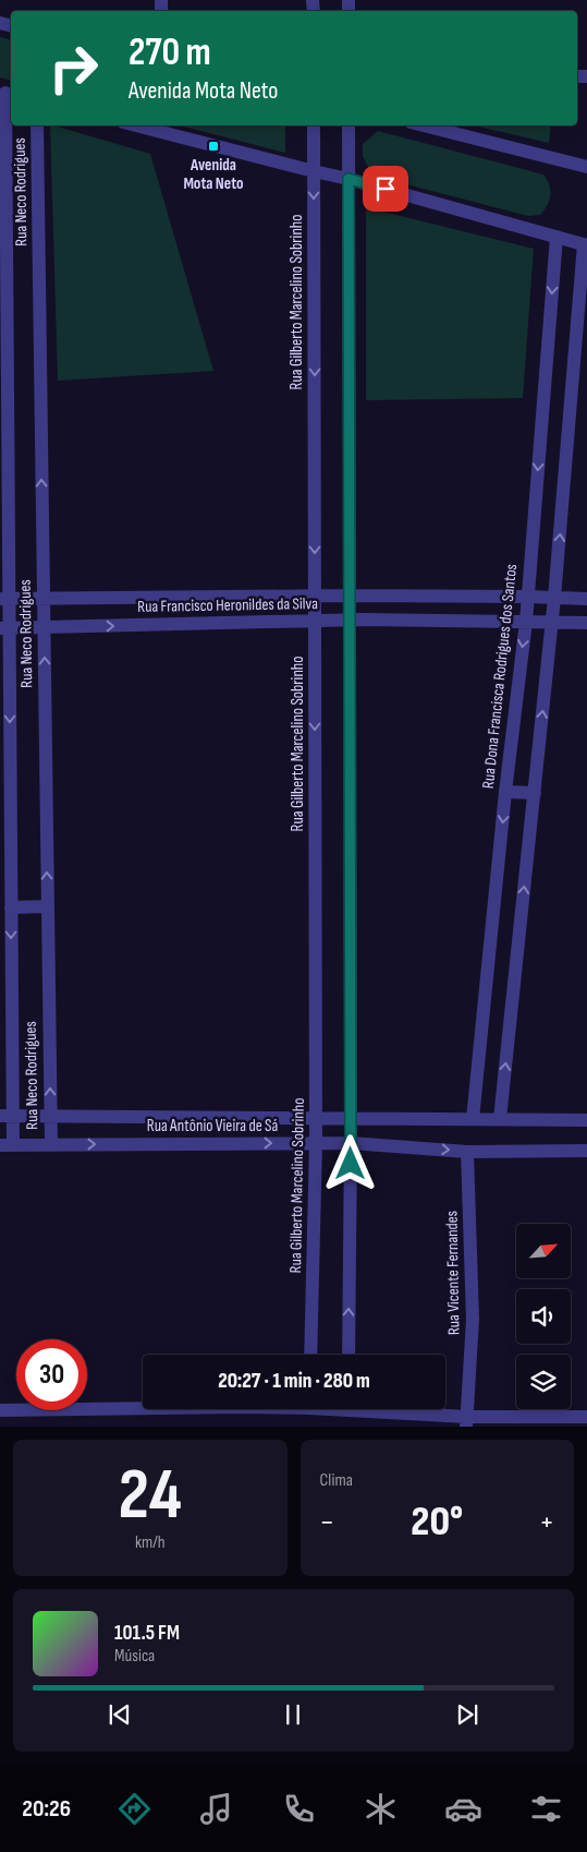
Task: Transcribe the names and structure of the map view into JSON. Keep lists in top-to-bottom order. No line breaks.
{"streets":{"street":["Rua Neco Rodrigues","Rua Gilberto Marcelino Sobrinho","Rua Francisco Heronildes da Silva","Rua Dona Francisca Rodrigues dos Santos","Rua Antônio Vieira de Sá","Rua Vicente Fernandes"]},"crossings":[["Rua Neco Rodrigues","Rua Francisco Heronildes da Silva"],["Rua Neco Rodrigues","Rua Antônio Vieira de Sá"],["Rua Gilberto Marcelino Sobrinho","Rua Francisco Heronildes da Silva"],["Rua Gilberto Marcelino Sobrinho","Rua Antônio Vieira de Sá"],["Rua Francisco Heronildes da Silva","Rua Dona Francisca Rodrigues dos Santos"],["Rua Dona Francisca Rodrigues dos Santos","Rua Antônio Vieira de Sá"],["Rua Antônio Vieira de Sá","Rua Vicente Fernandes"]],"places":{"transit":["Avenida Mota Neto"]},"north":"top right","page":{"turn":["270 m","Avenida Mota Neto"],"limit":"30","trip":"20:27 · 1 min · 280 m","tile":[["24","km/h"],"Clima"],"heat":["−","20°","+"],"song":["101.5 FM","Música"],"tabs":"20:26"}}
